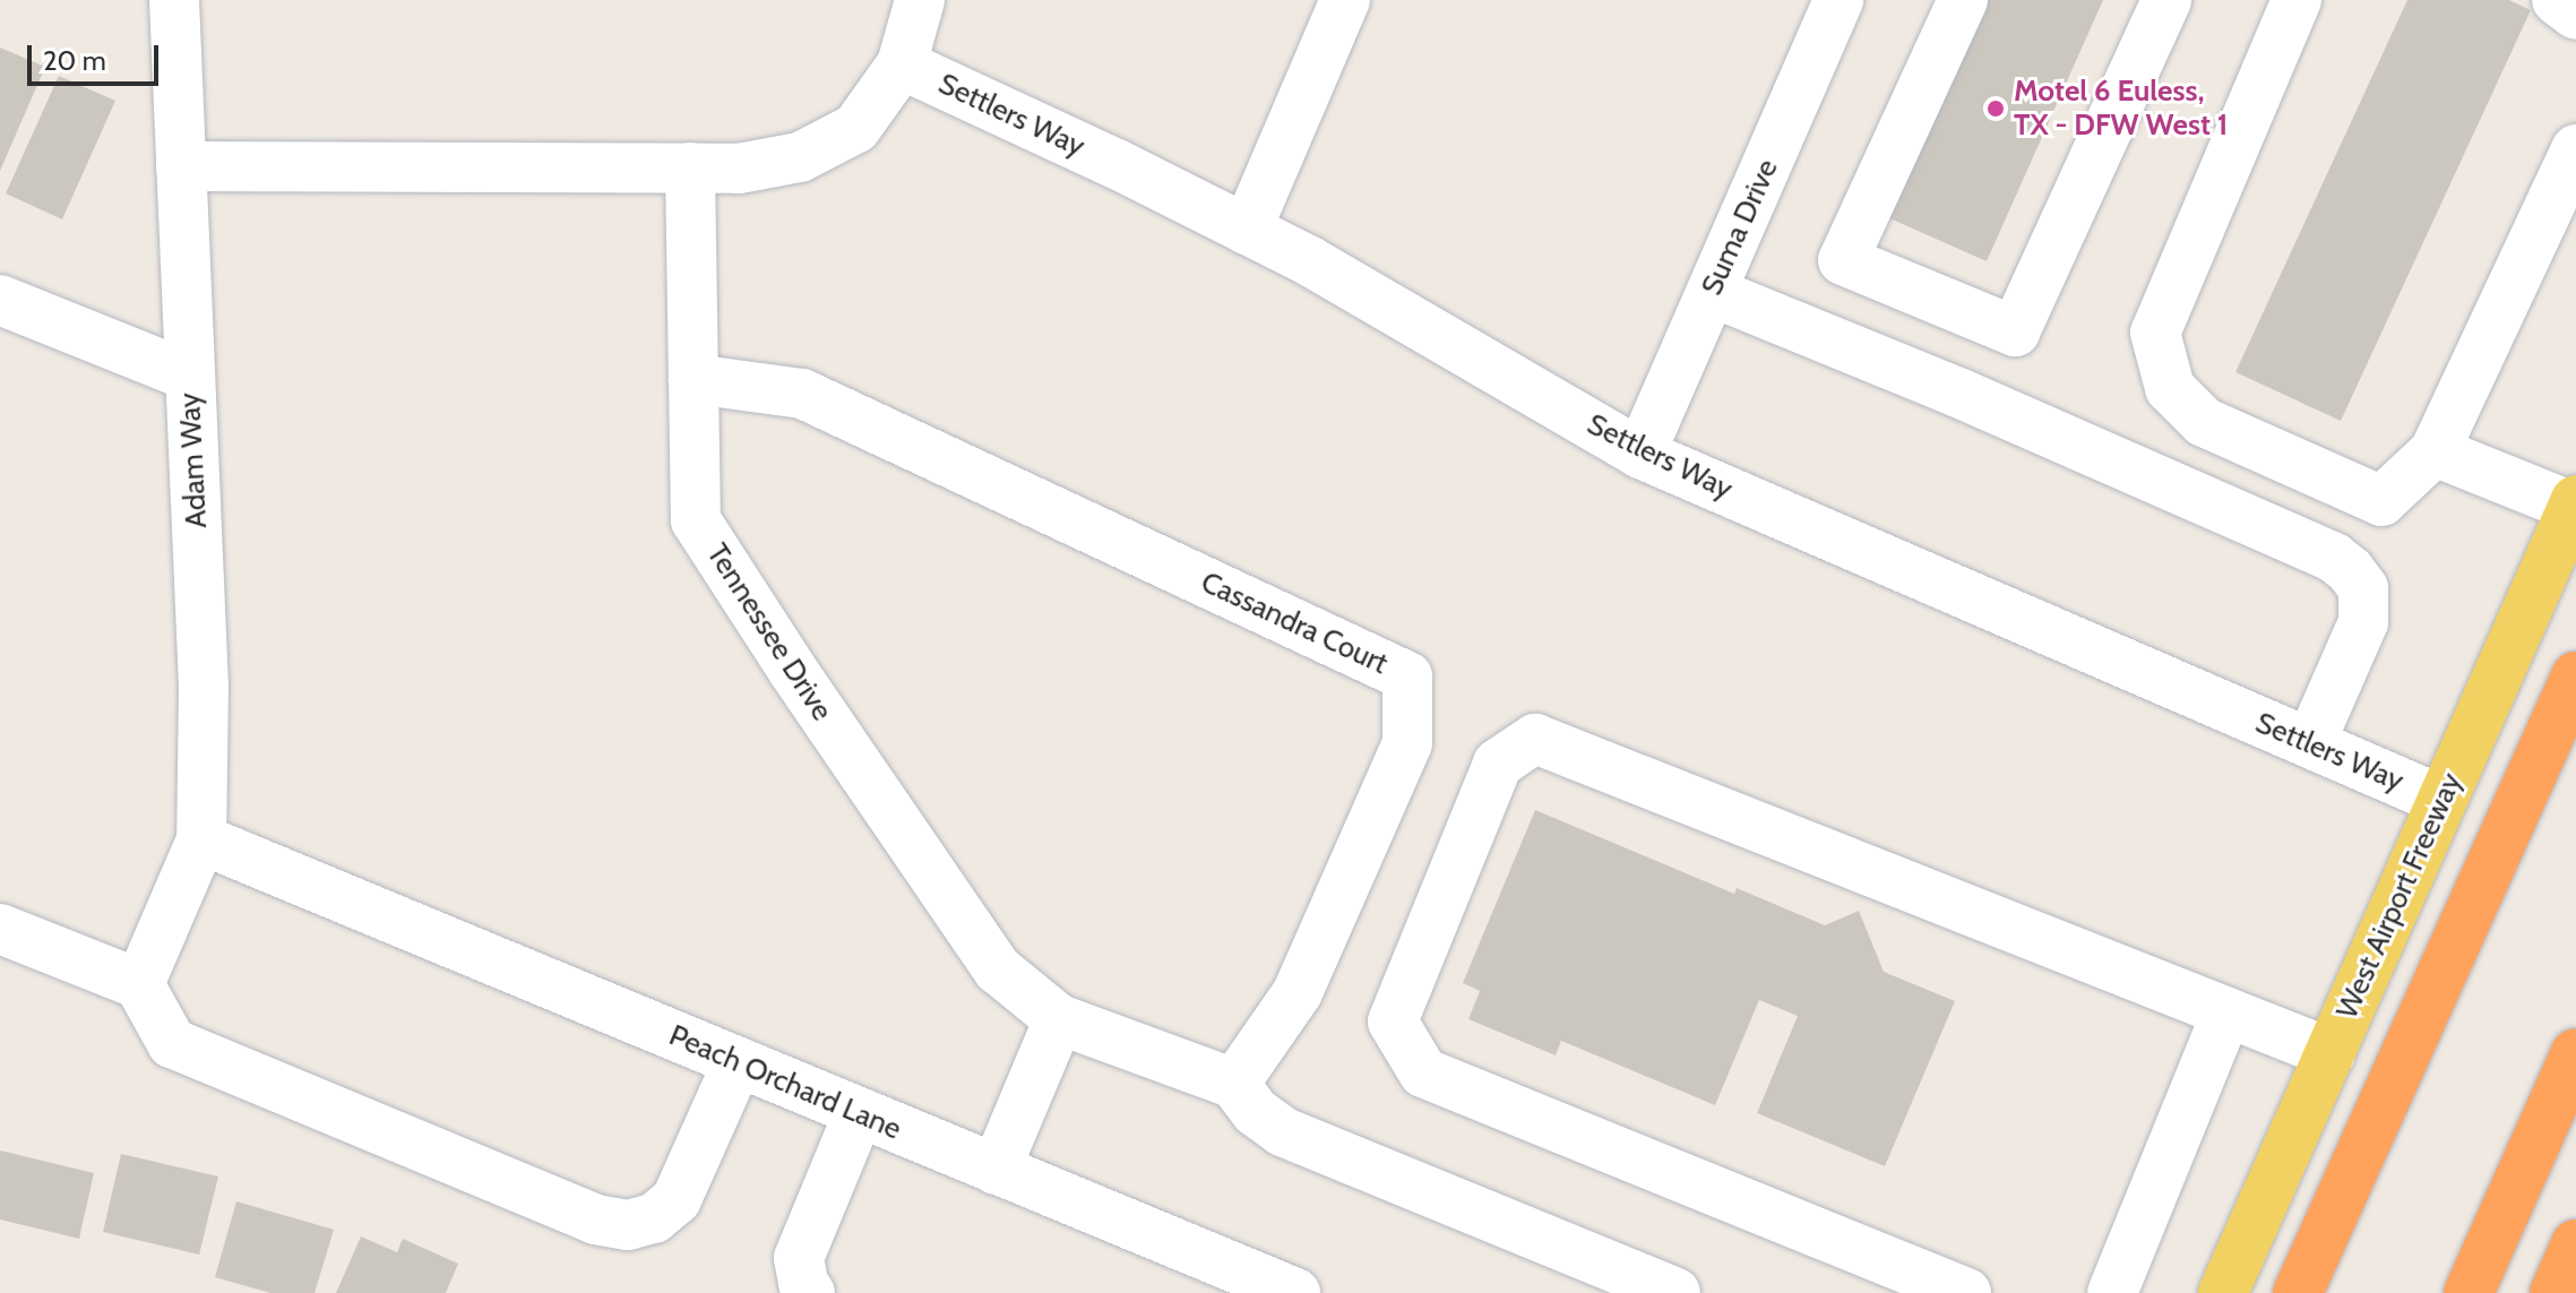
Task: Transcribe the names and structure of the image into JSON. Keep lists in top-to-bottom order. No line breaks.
{"streets":{"main road":["West Airport Freeway"],"street":["Settlers Way","Suma Drive","Adam Way","Cassandra Court","Tennessee Drive","Peach Orchard Lane"]},"crossings":[["Settlers Way","Suma Drive"],["Settlers Way","West Airport Freeway"],["Adam Way","Peach Orchard Lane"],["Cassandra Court","Tennessee Drive"]],"places":["Motel 6 Euless, TX - DFW West 1"],"scale_bar":"20 m"}
